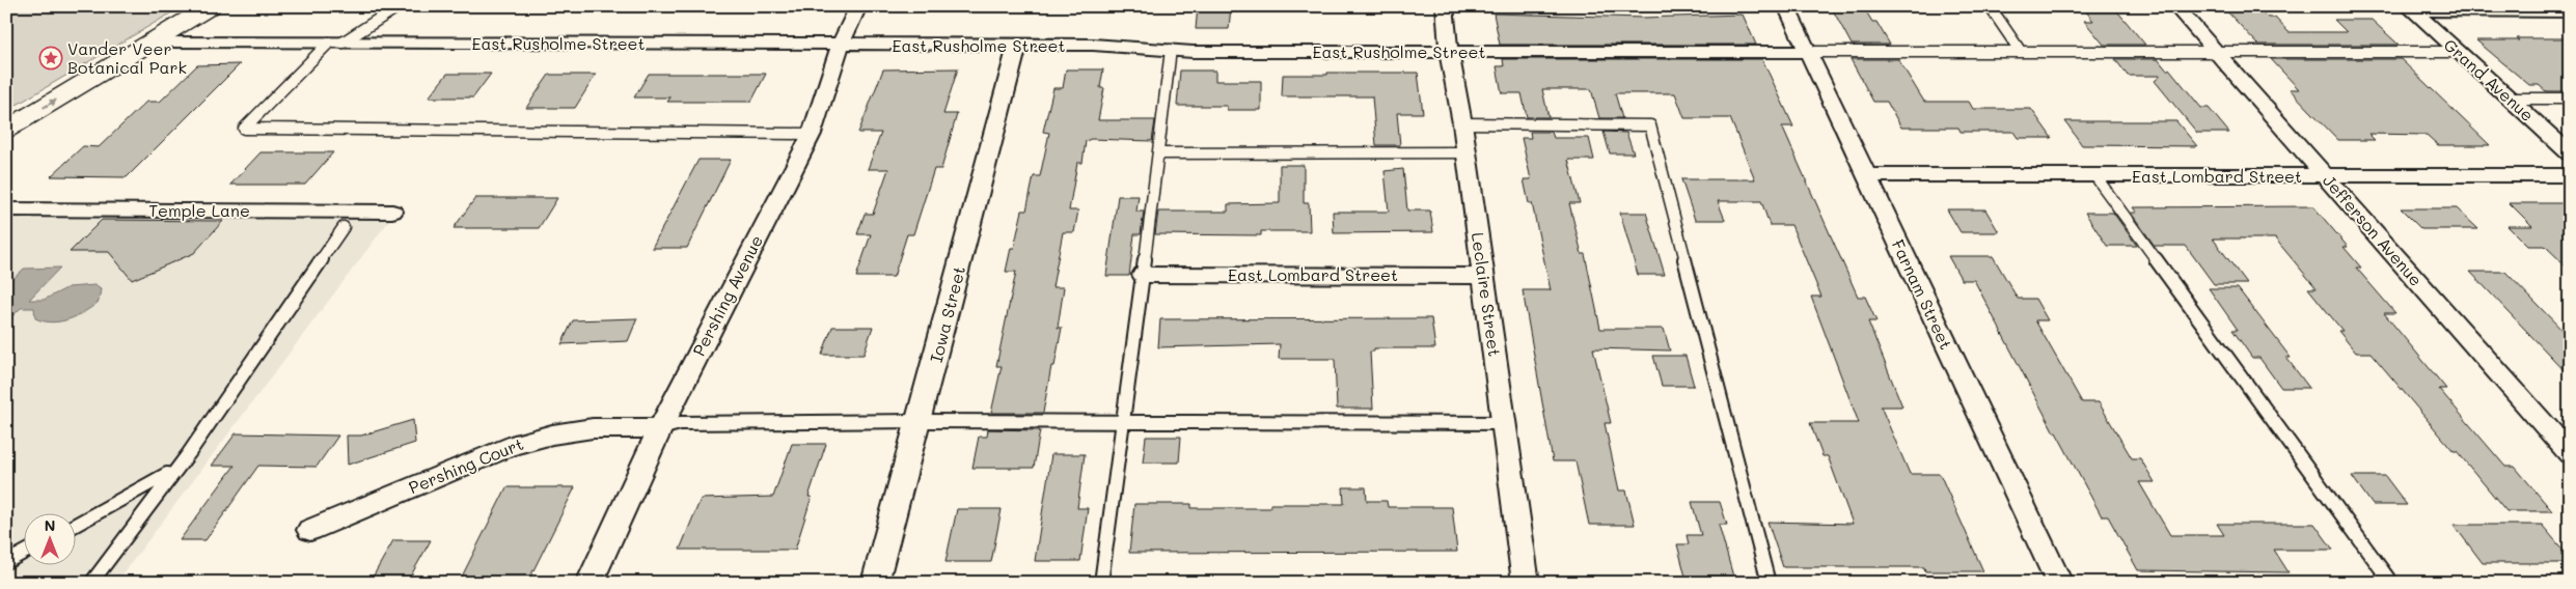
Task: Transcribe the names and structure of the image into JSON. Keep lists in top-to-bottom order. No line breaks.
{"streets":{"street":["East Rusholme Street","Grand Avenue","East Lombard Street","Temple Lane","Jefferson Avenue","Leclaire Street","Farnam Street","Pershing Avenue","Iowa Street","Pershing Court"]},"crossings":[["East Rusholme Street","Leclaire Street"],["East Rusholme Street","Farnam Street"],["East Rusholme Street","Pershing Avenue"],["East Rusholme Street","Iowa Street"],["East Lombard Street","Jefferson Avenue"],["East Lombard Street","Leclaire Street"],["East Lombard Street","Farnam Street"],["Pershing Avenue","Pershing Court"]],"places":{"place":["Vander Veer Botanical Park"]},"north":"top"}
